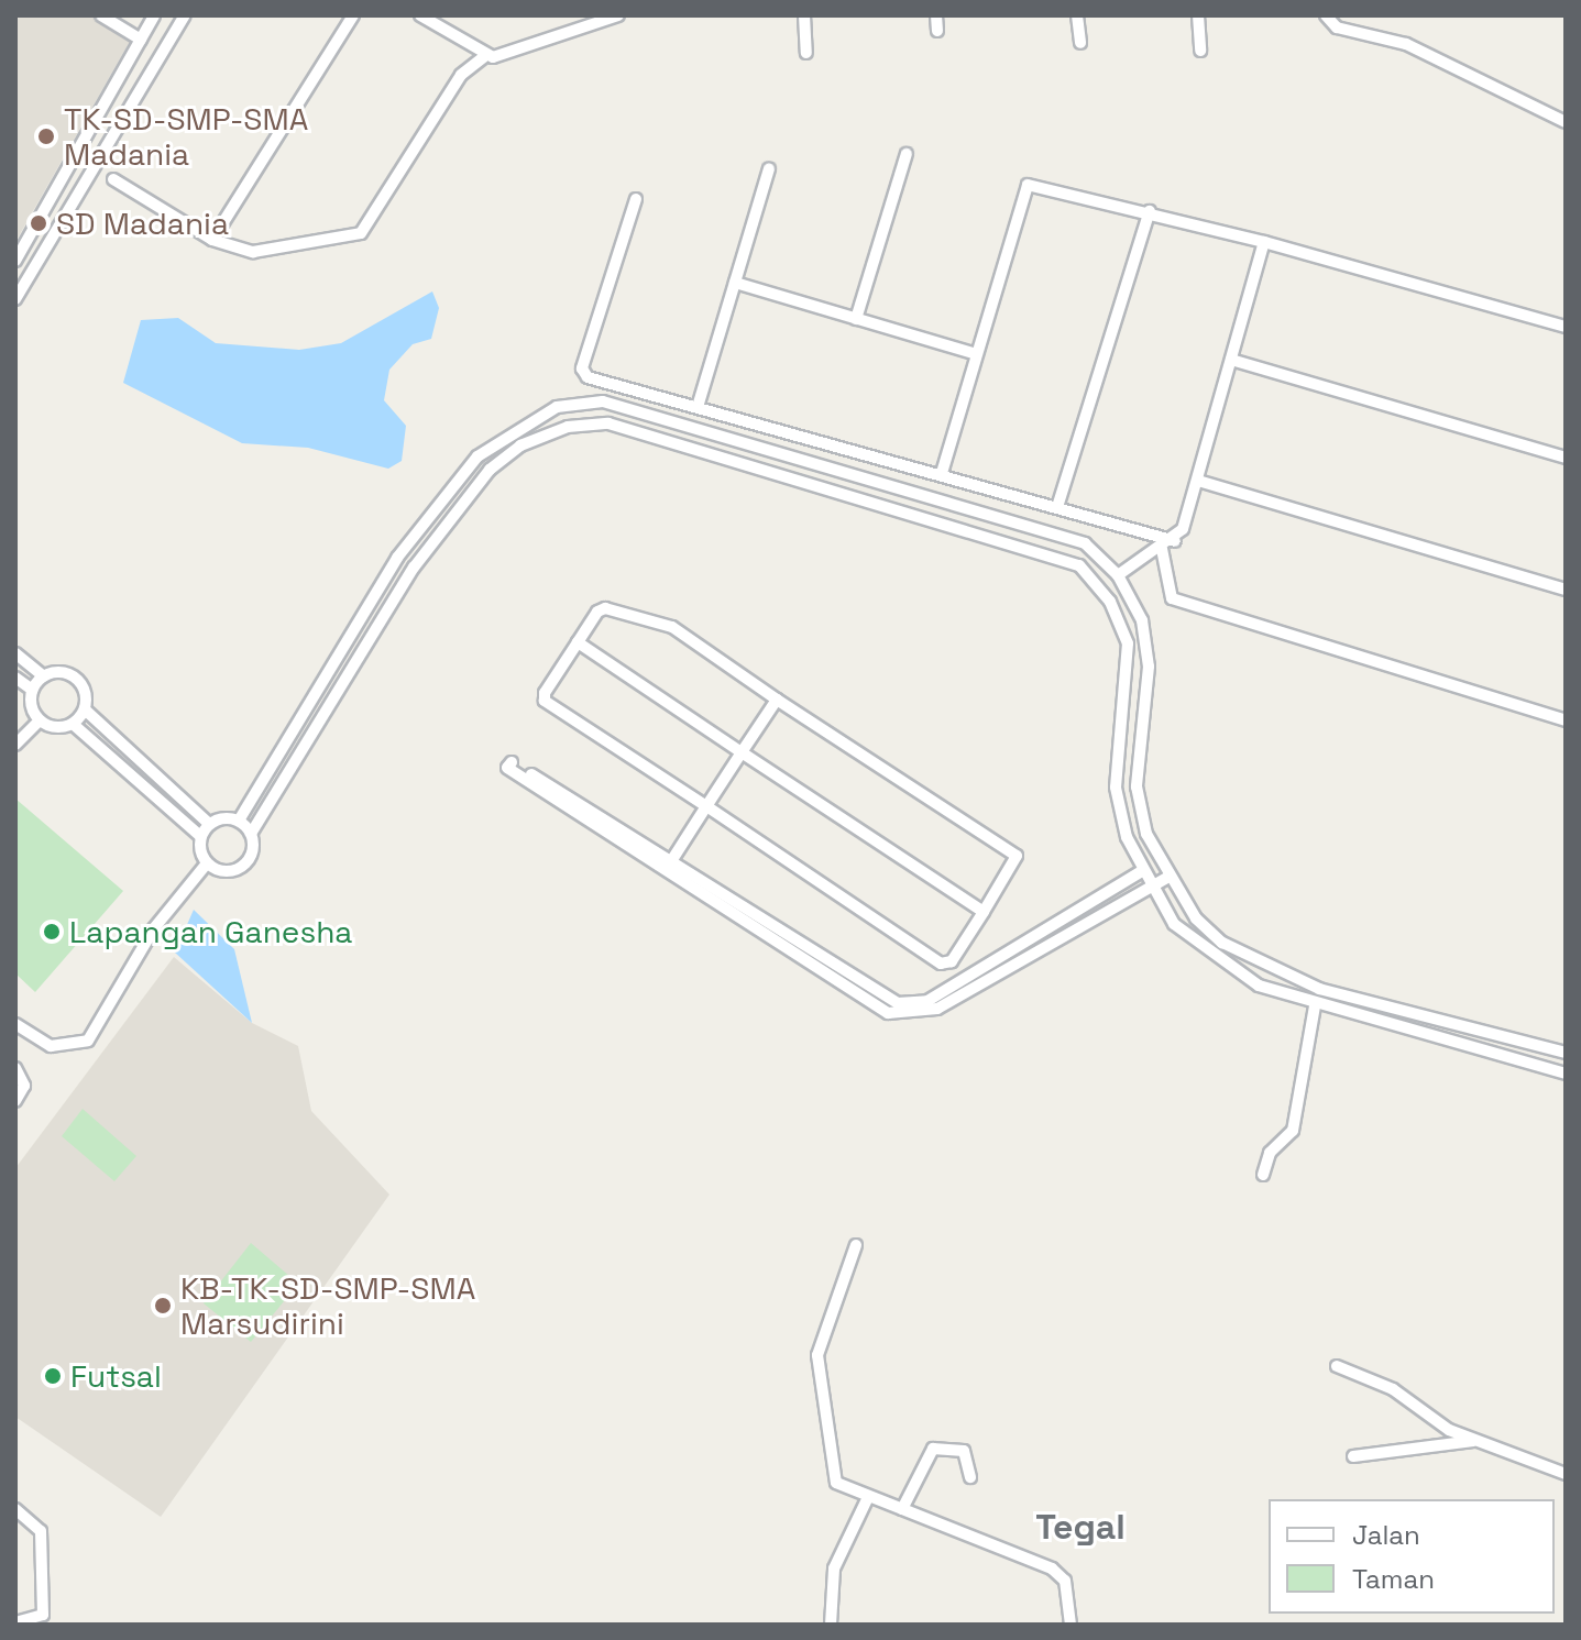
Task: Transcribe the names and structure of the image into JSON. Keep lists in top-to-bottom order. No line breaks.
{"districts":["Tegal"],"places":["TK-SD-SMP-SMA Madania","SD Madania","Lapangan Ganesha","KB-TK-SD-SMP-SMA Marsudirini","Futsal"],"legend":["Jalan","Taman"]}
